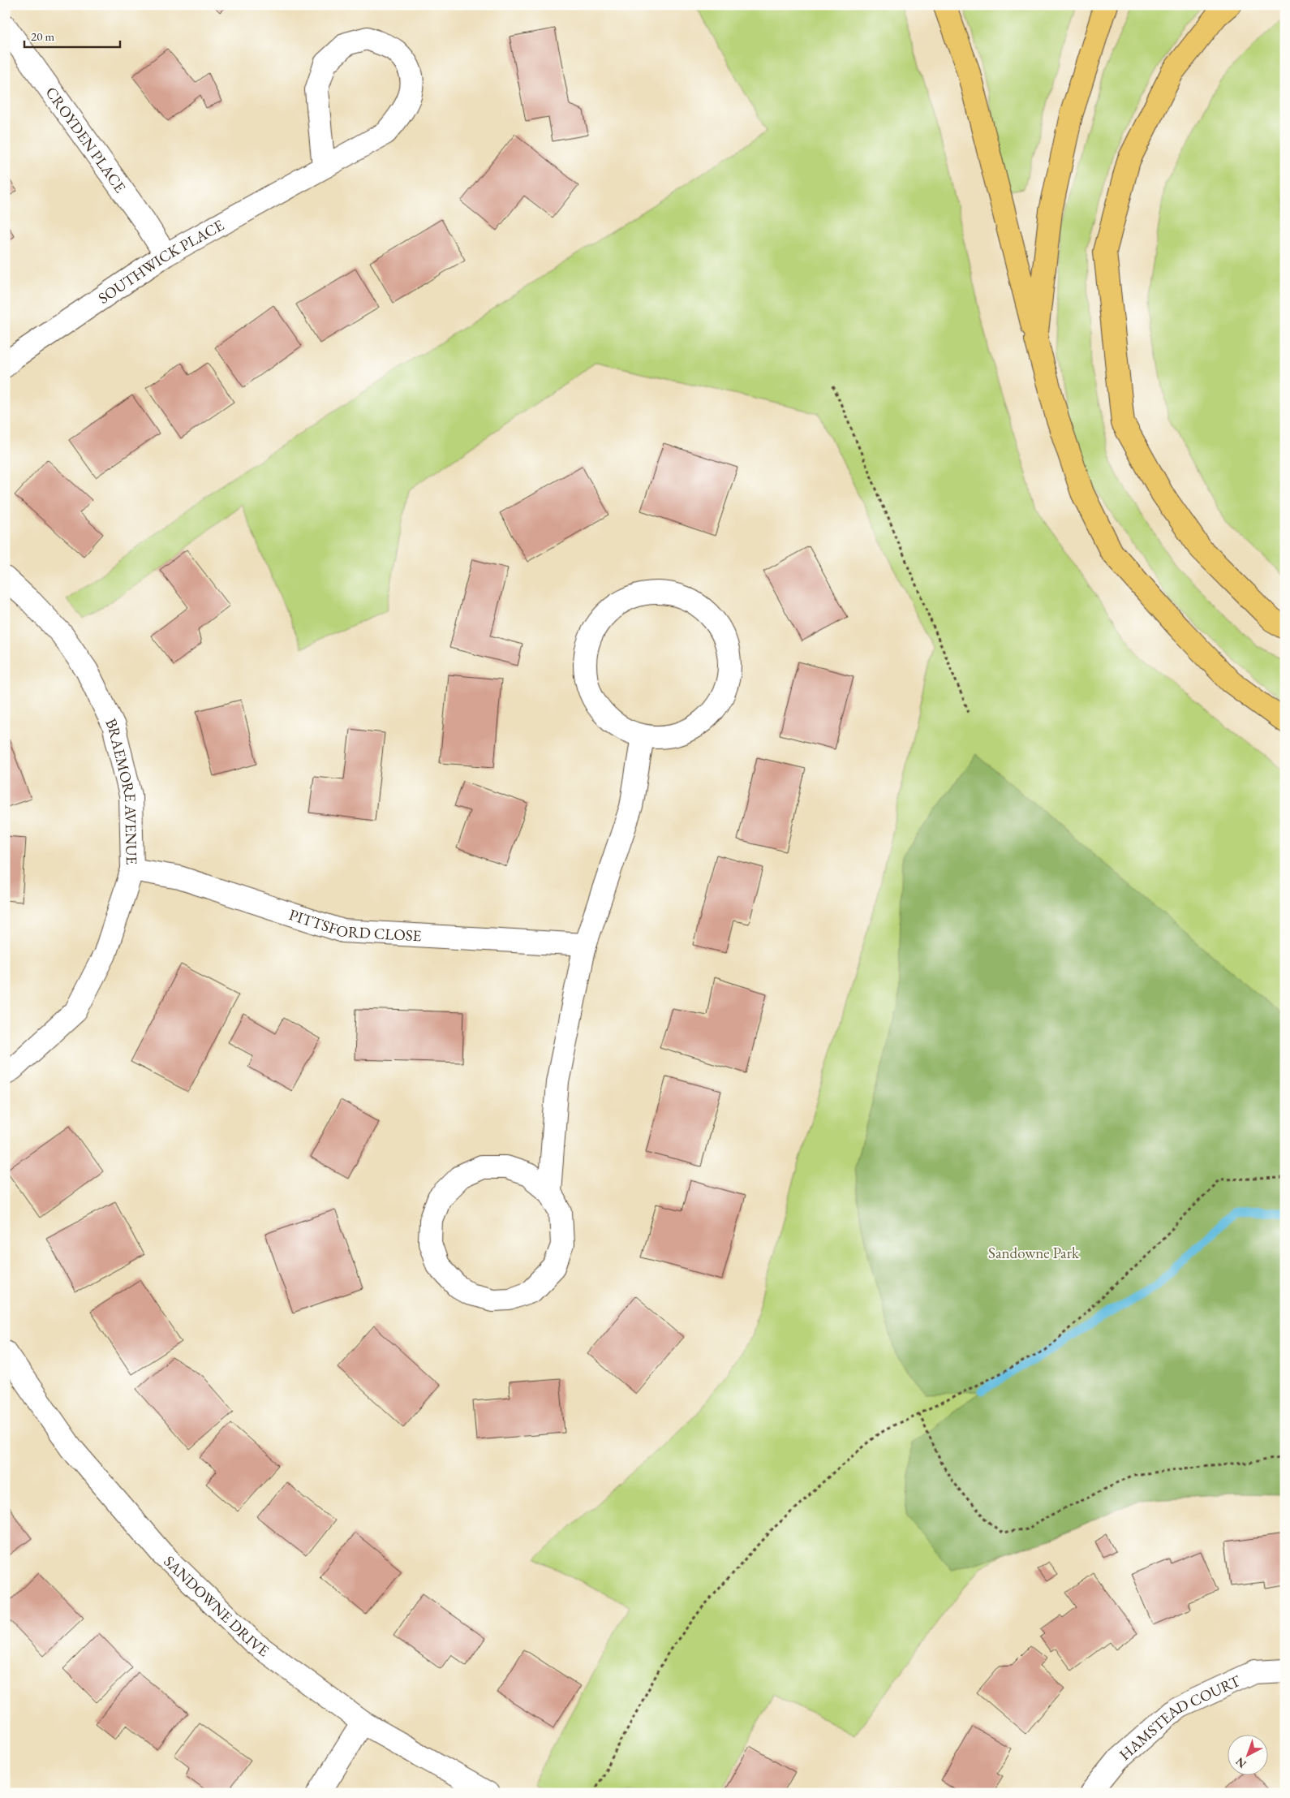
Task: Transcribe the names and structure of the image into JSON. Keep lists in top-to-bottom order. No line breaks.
{"streets":{"street":["CROYDEN PLACE","SOUTHWICK PLACE","BRAEMORE AVENUE","PITTSFORD CLOSE","SANDOWNE DRIVE","HAMSTEAD COURT"]},"crossings":[["CROYDEN PLACE","SOUTHWICK PLACE"],["BRAEMORE AVENUE","PITTSFORD CLOSE"]],"parks":["Sandowne Park"],"scale_bar":"20 m","north":"bottom left"}
